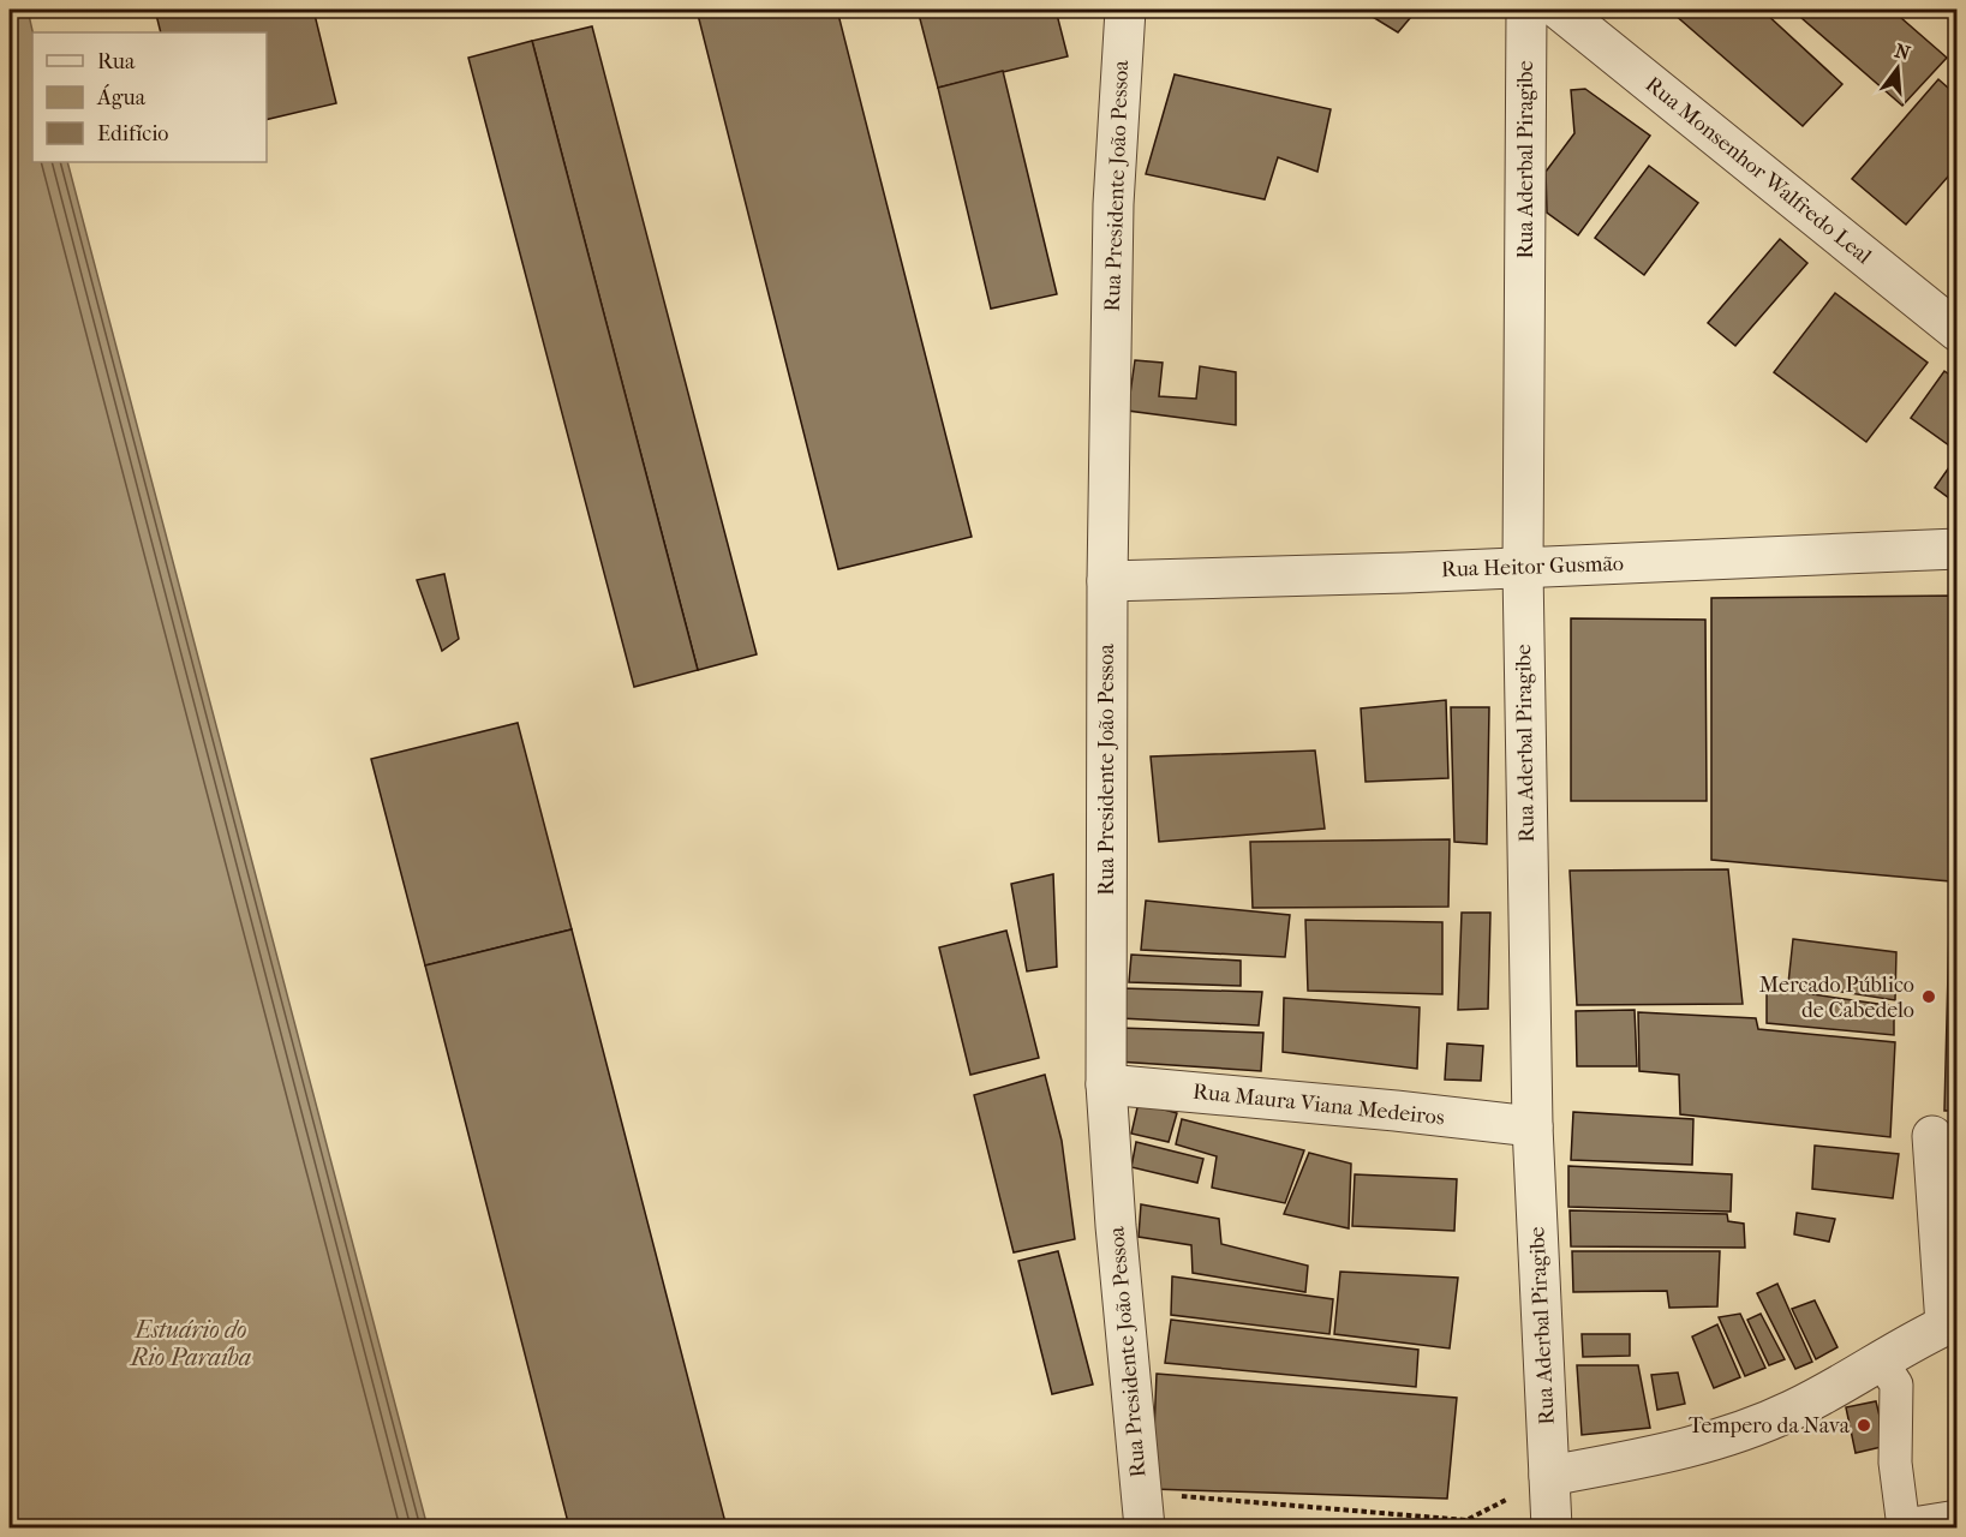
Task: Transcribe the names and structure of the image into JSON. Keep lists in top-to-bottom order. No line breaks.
{"streets":{"street":["Rua Aderbal Piragibe","Rua Monsenhor Walfredo Leal","Rua Presidente João Pessoa","Rua Heitor Gusmão","Rua Maura Viana Medeiros"]},"crossings":[["Rua Aderbal Piragibe","Rua Heitor Gusmão"],["Rua Aderbal Piragibe","Rua Maura Viana Medeiros"],["Rua Presidente João Pessoa","Rua Heitor Gusmão"],["Rua Presidente João Pessoa","Rua Maura Viana Medeiros"]],"water":["Estuário do Rio Paraíba"],"places":["Mercado Público de Cabedelo","Tempero da Nava"],"legend":["Rua","Água","Edifício"],"north":"top"}
